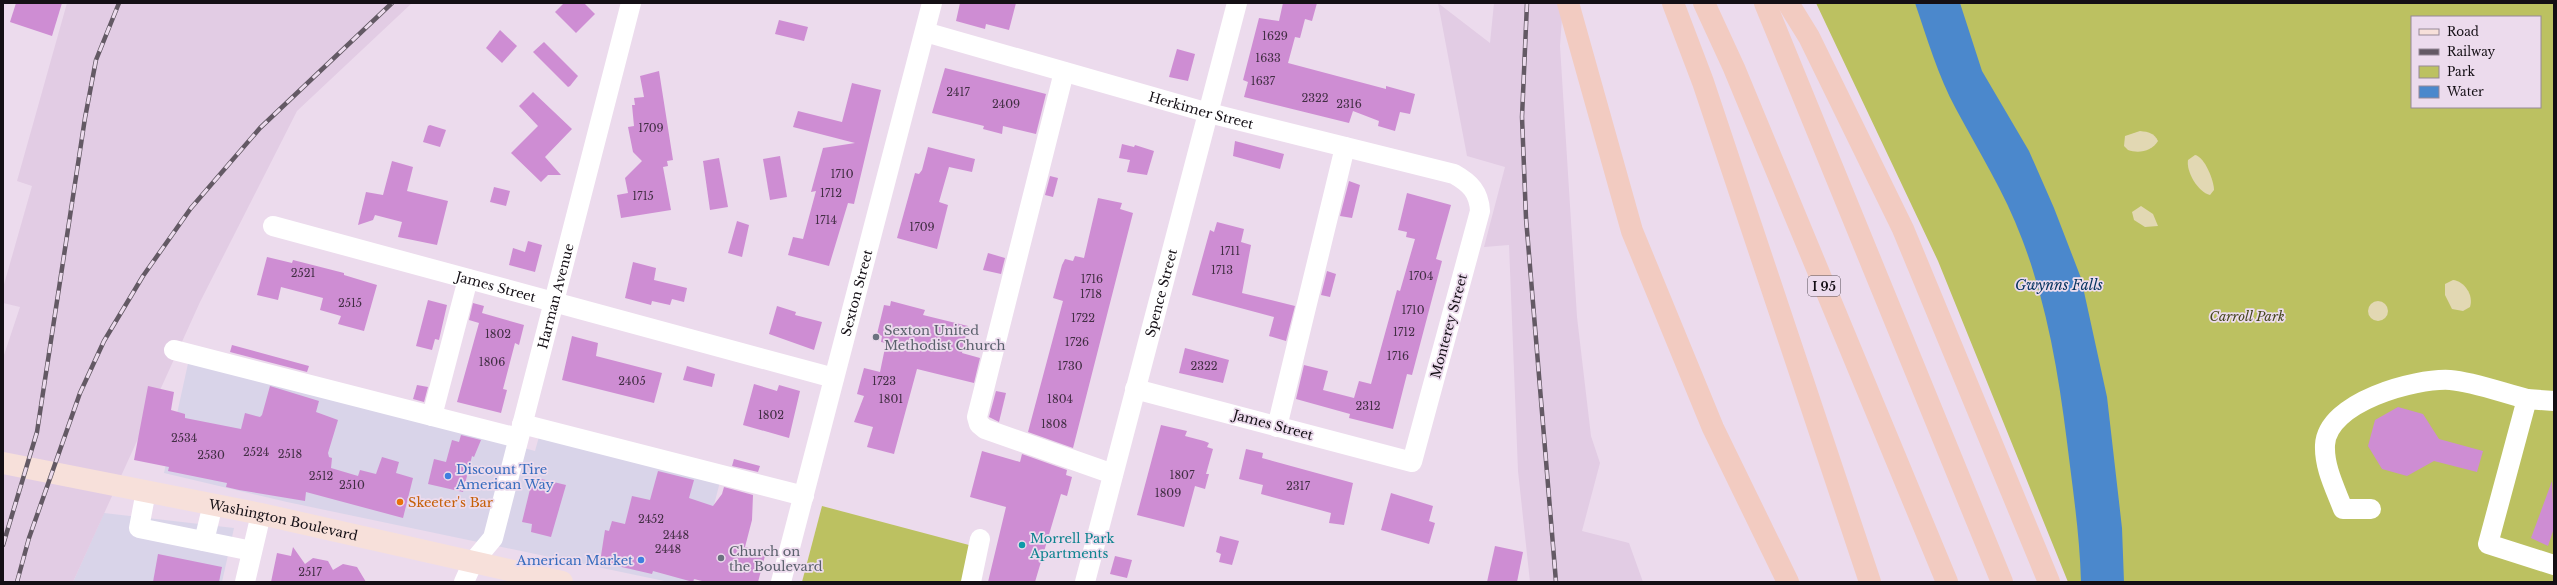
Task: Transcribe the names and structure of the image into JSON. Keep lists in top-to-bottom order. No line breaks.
{"streets":{"highway":["I 95"],"main road":["Washington Boulevard"],"street":["Herkimer Street","James Street","Sexton Street","Spence Street","Harman Avenue","Monterey Street"]},"crossings":[["Herkimer Street","Sexton Street"],["Herkimer Street","Spence Street"],["Herkimer Street","Monterey Street"],["James Street","Sexton Street"],["James Street","Spence Street"],["James Street","Harman Avenue"],["James Street","Monterey Street"],["Harman Avenue","Washington Boulevard"]],"water":["Gwynns Falls"],"parks":["Carroll Park"],"places":["Sexton United Methodist Church","Discount Tire American Way","Skeeter's Bar","Morrell Park Apartments","Church on the Boulevard","American Market"],"house_numbers":["1629","1633","1637","2417","2322","2409","2316","1709","1710","1712","1715","1714","1709","1711","1713","2521","1704","1716","1718","2515","1710","1722","1712","1802","1726","1716","1806","1730","2322","2405","1723","1801","1804","2312","1802","1808","2534","2524","2518","2530","1807","2512","2510","2317","1809","2452","2448","2448","2517"],"legend":["Road","Railway","Park","Water"]}
